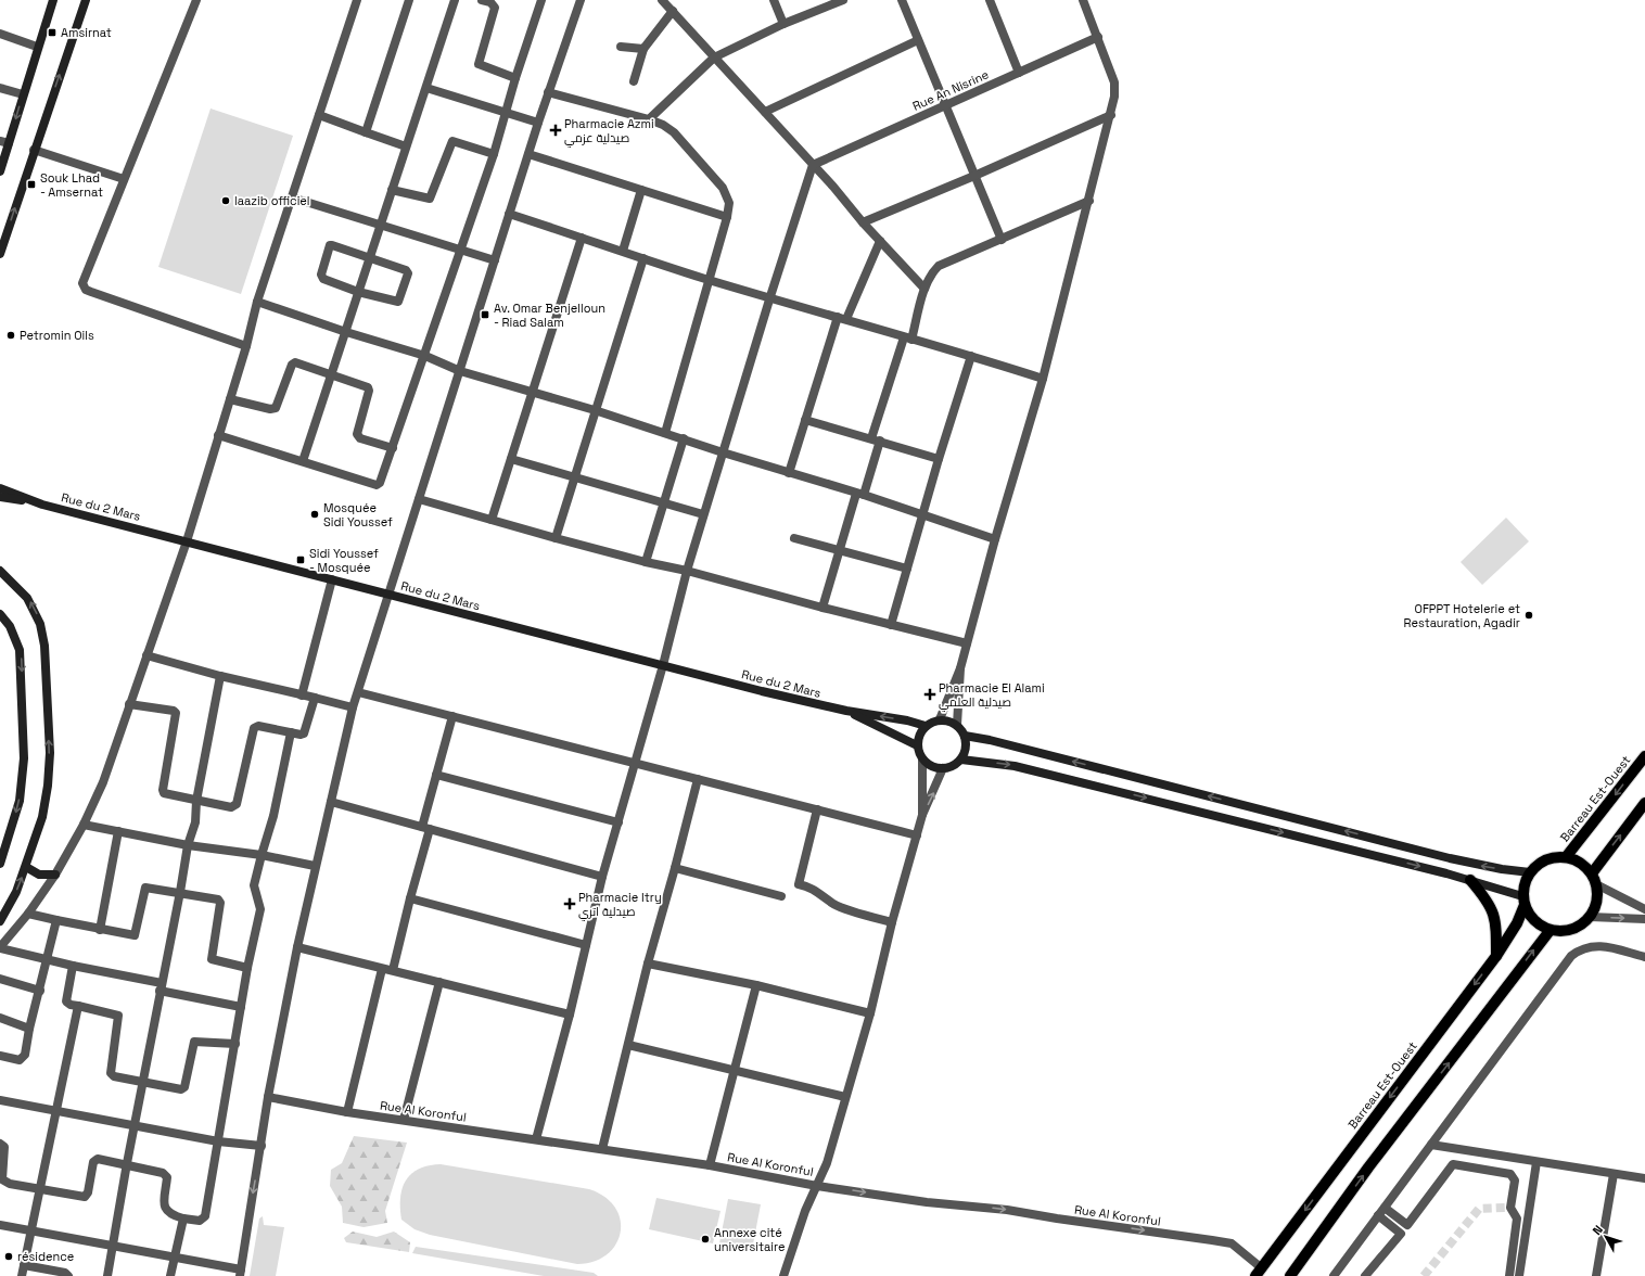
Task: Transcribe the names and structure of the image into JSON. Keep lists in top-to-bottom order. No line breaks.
{"streets":{"main road":["Barreau Est-Ouest"],"street":["Rue An Nisrine","Rue du 2 Mars","Rue Al Koronful"]},"crossings":[["Barreau Est-Ouest","Rue Al Koronful"]],"one_way":["Rue Al Koronful"],"places":{"transit":["Amsirnat","Souk Lhad - Amsernat","Av. Omar Benjelloun - Riad Salam","Sidi Youssef - Mosquée"],"health":["Pharmacie Azmi صيدلية عزمي","Pharmacie El Alami صيدلية العلمي","Pharmacie Itry صيدلية اتري"],"other":["laazib officiel","Petromin Oils","Mosquée Sidi Youssef","OFPPT Hotelerie et Restauration, Agadir","Annexe cité universitaire","résidence"]},"north":"top left"}
